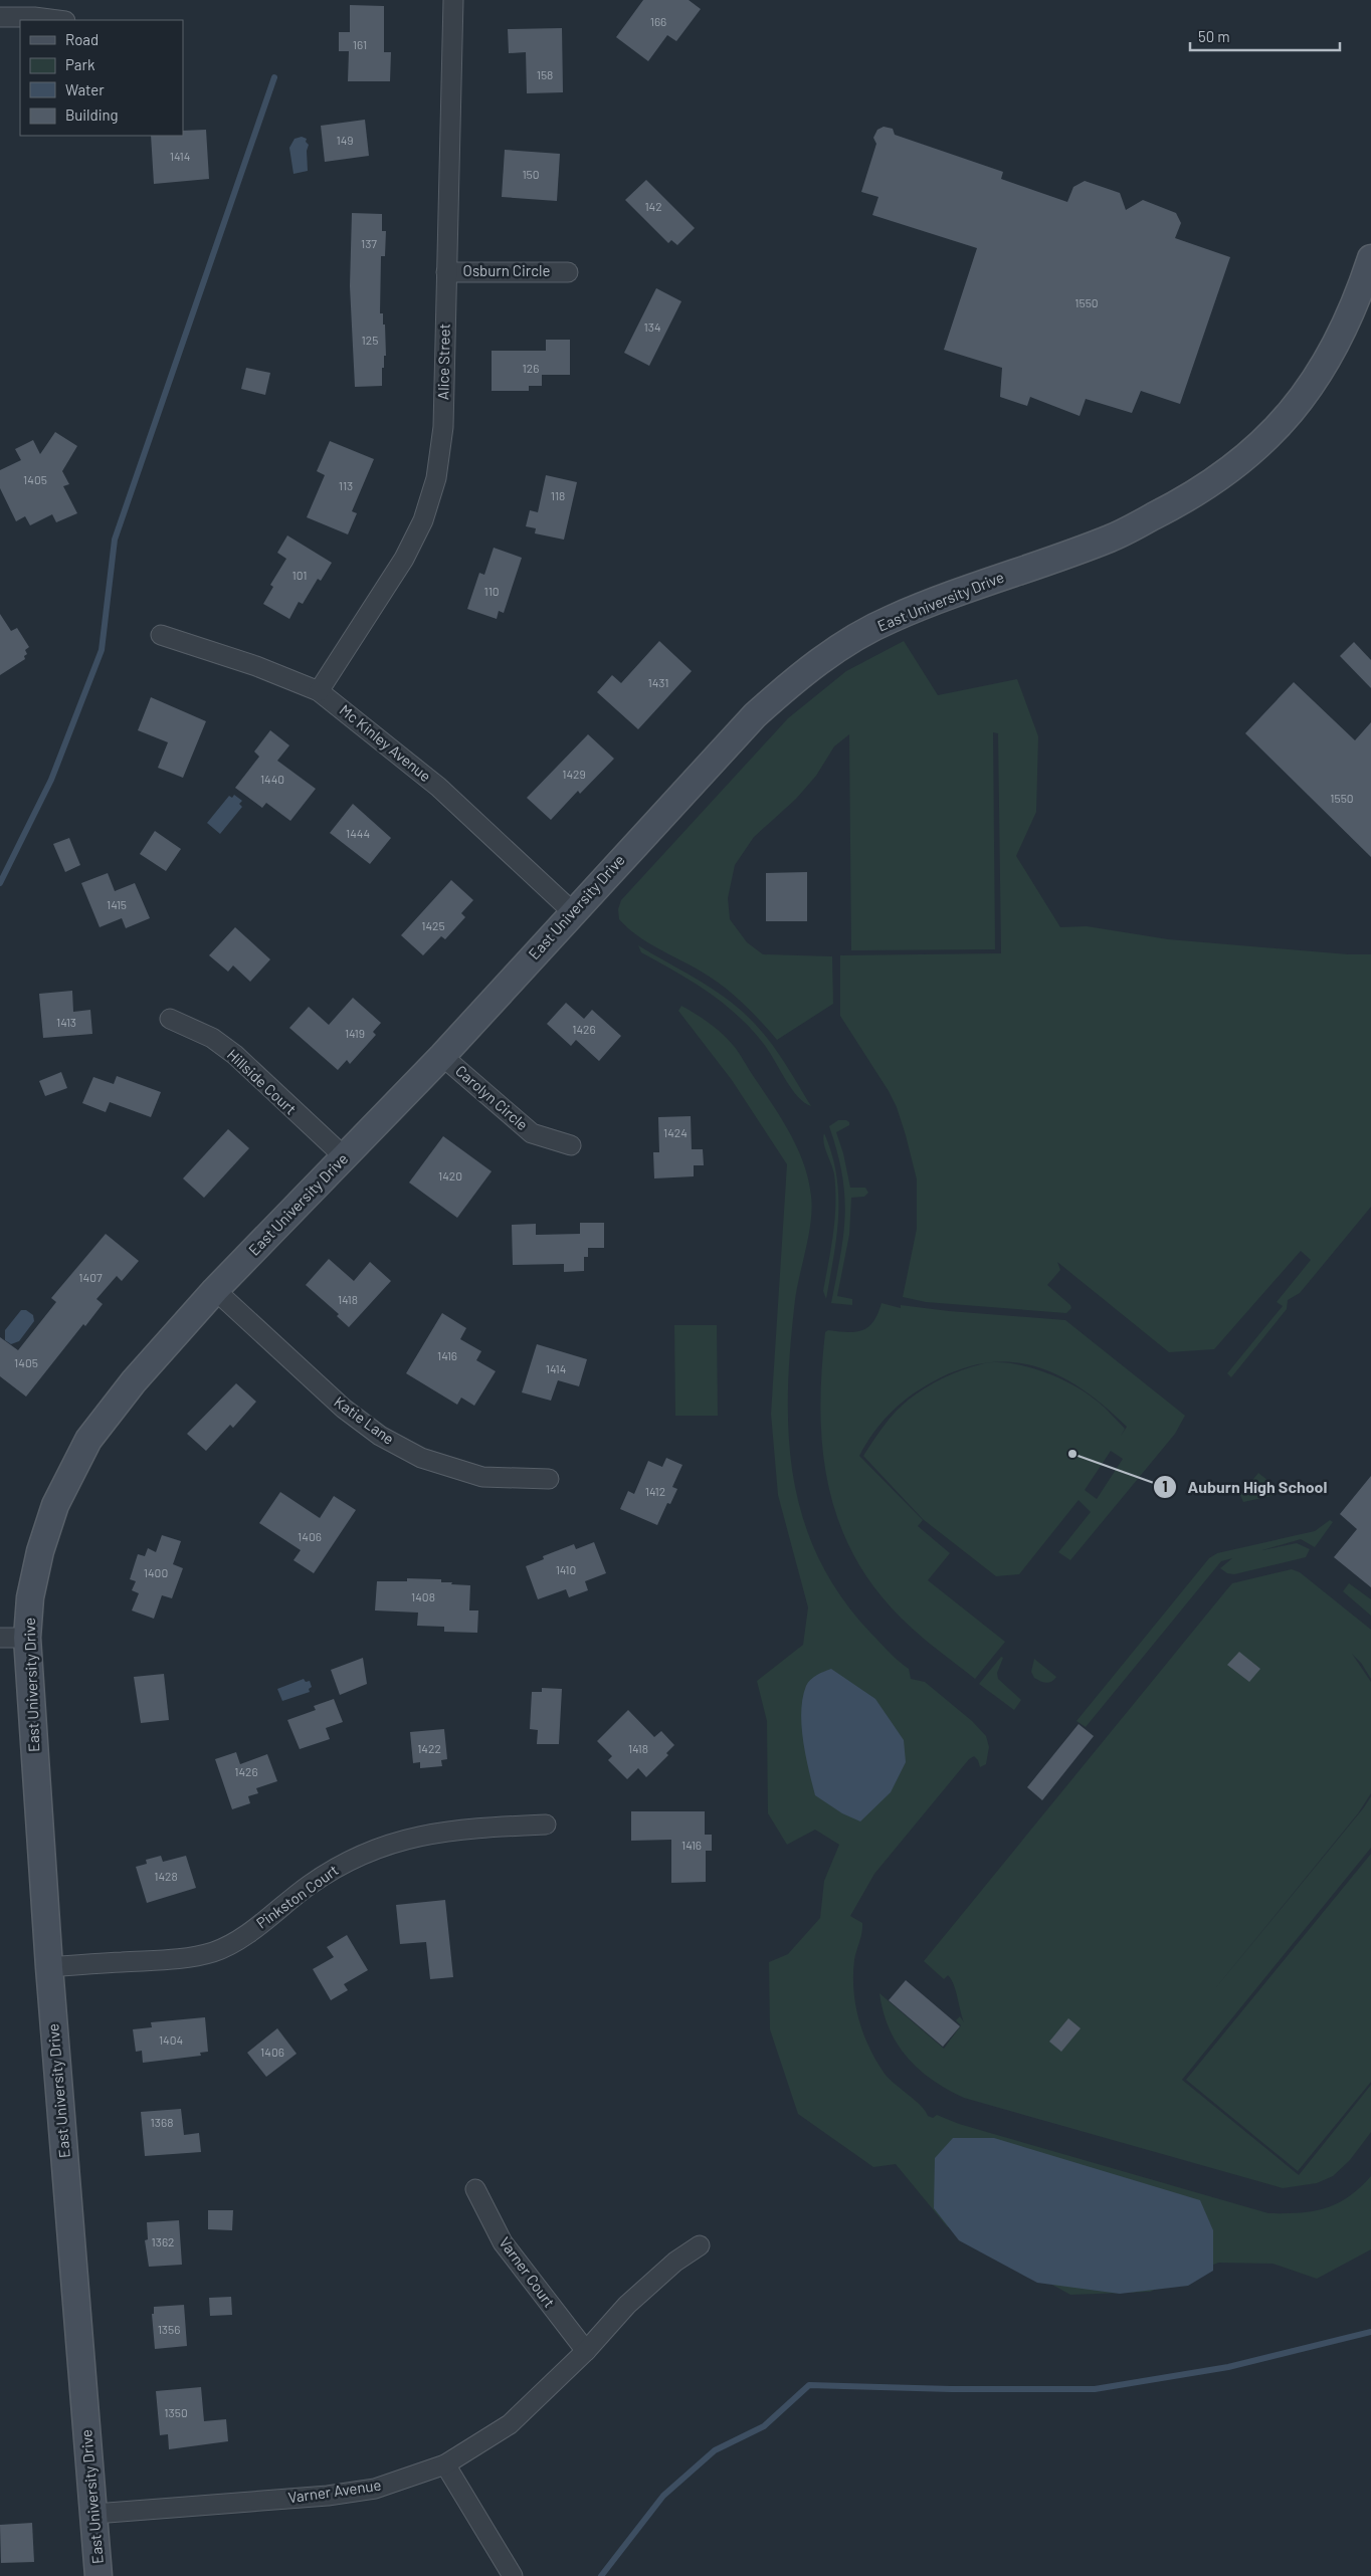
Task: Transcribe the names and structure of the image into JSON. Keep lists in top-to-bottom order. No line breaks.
{"streets":{"main road":["East University Drive"],"street":["Osburn Circle","Alice Street","Mc Kinley Avenue","Hillside Court","Carolyn Circle","Katie Lane","Pinkston Court","Varner Court","Varner Avenue"]},"crossings":[["Osburn Circle","Alice Street"],["Alice Street","Mc Kinley Avenue"],["East University Drive","Mc Kinley Avenue"],["East University Drive","Hillside Court"],["East University Drive","Carolyn Circle"],["East University Drive","Katie Lane"],["East University Drive","Pinkston Court"],["East University Drive","Varner Avenue"],["Varner Court","Varner Avenue"]],"places":["Auburn High School"],"house_numbers":["166","161","158","149","1414","150","142","137","1550","134","125","126","1405","113","118","101","110","1431","1429","1440","1550","1444","1415","1425","1413","1426","1419","1424","1420","1407","1418","1416","1405","1414","1412","1406","1410","1400","1408","1422","1418","1426","1416","1428","1404","1406","1368","1362","1356","1350"],"legend":["Road","Park","Water","Building"],"scale_bar":"50 m"}
